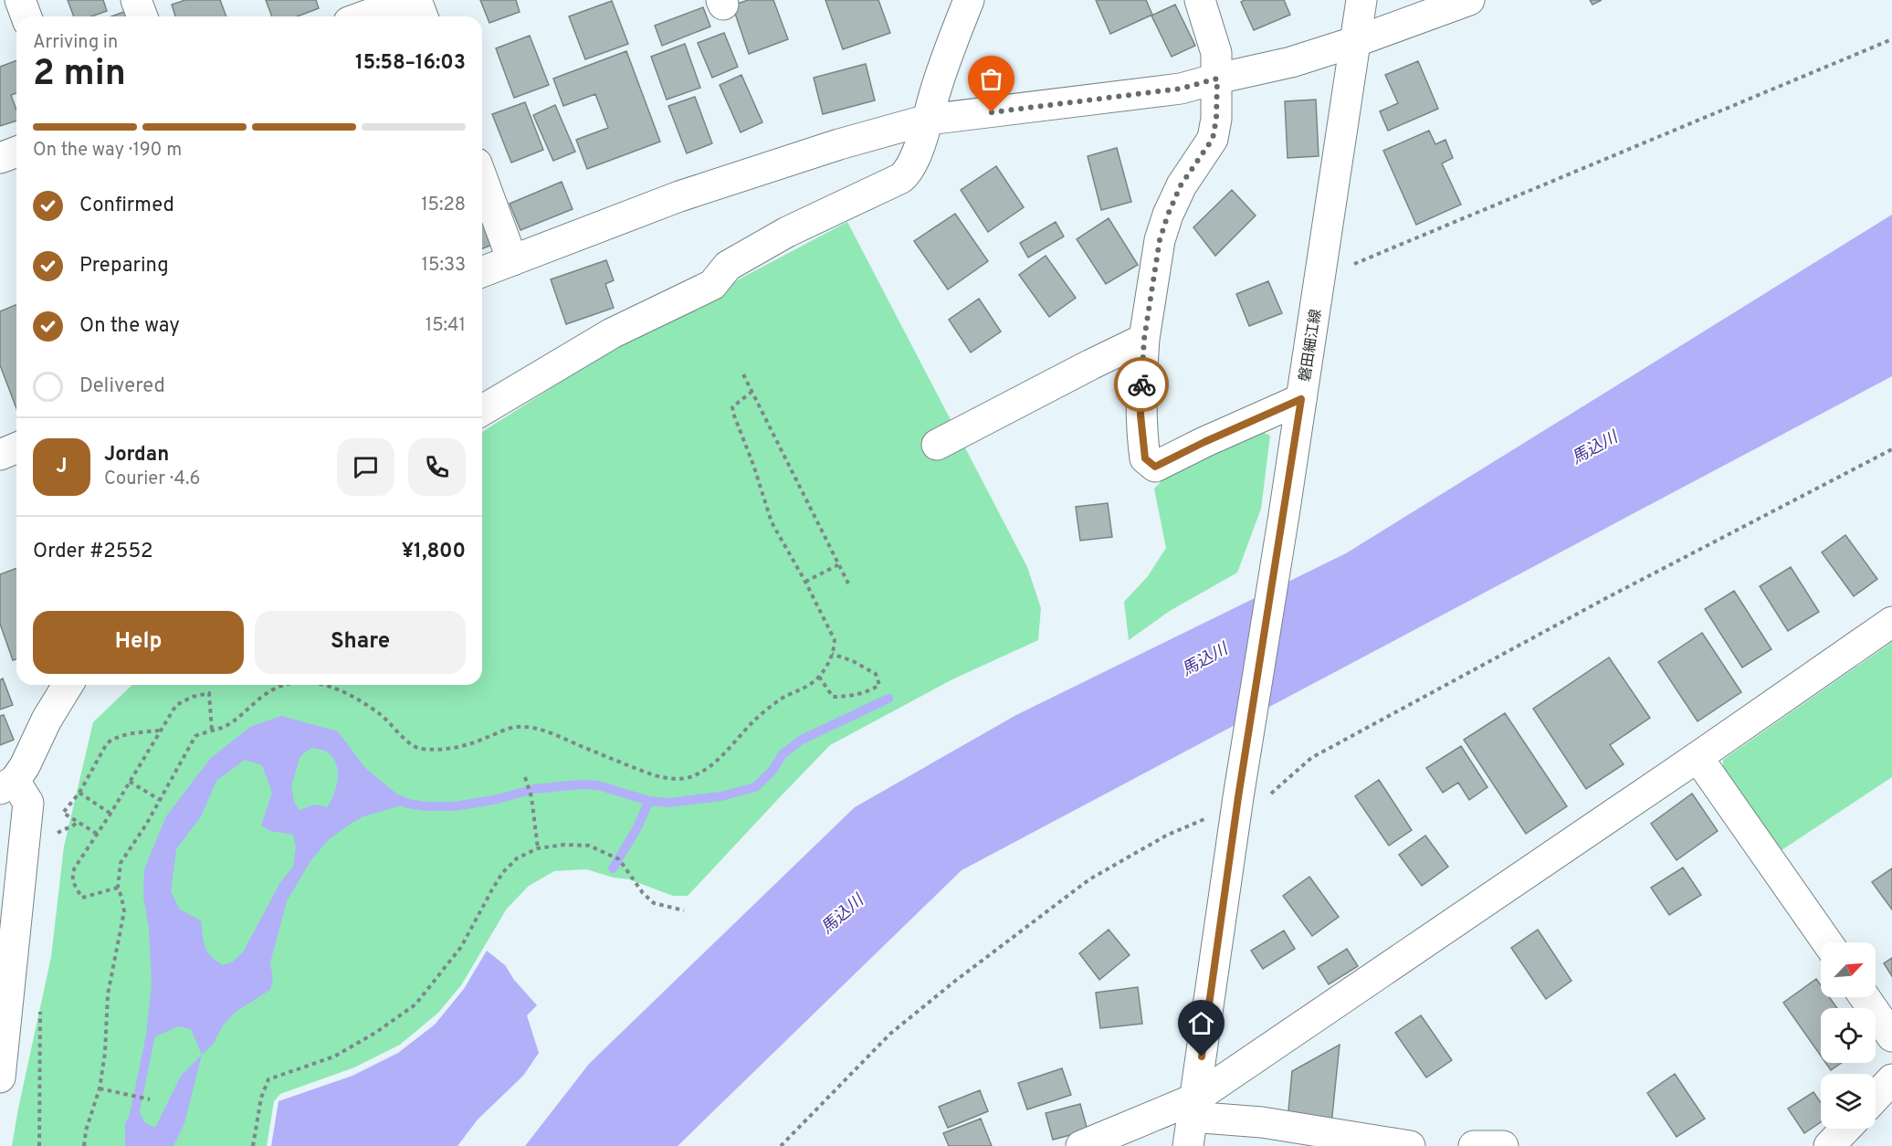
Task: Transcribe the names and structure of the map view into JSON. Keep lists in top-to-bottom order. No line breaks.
{"streets":{"street":["磐田細江線"]},"water":["馬込川"],"north":"top right","page":{"heading":["2 min","Arriving in","15:58–16:03"],"panel":["Jordan","Courier · 4.6","Order #2552","¥1,800"],"bar":"On the way · 190 m","list":[["Confirmed","15:28"],["Preparing","15:33"],["On the way","15:41"],"Delivered"],"round":"J","buttons":["Help","Share"]}}
